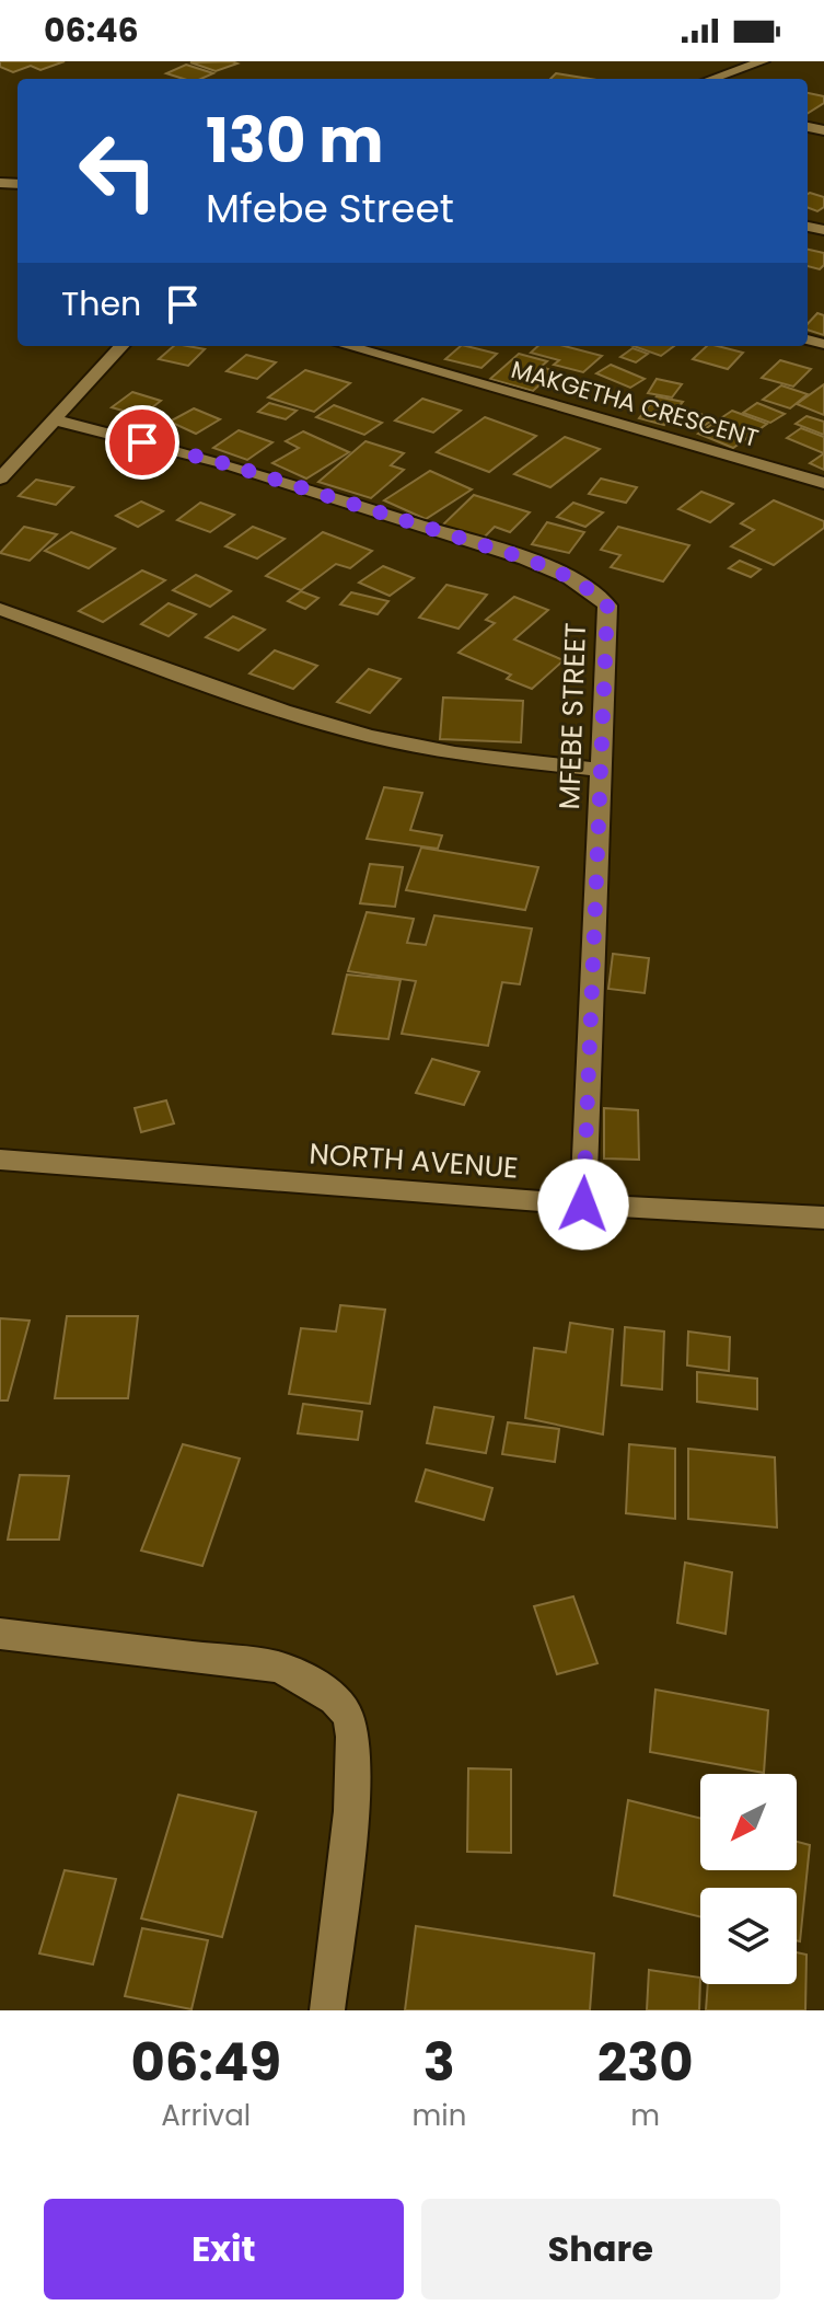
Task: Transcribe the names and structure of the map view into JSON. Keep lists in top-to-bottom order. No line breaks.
{"streets":{"street":["MAKGETHA CRESCENT","MFEBE STREET","NORTH AVENUE"]},"crossings":[["MFEBE STREET","NORTH AVENUE"]],"north":"bottom left","page":{"status":"06:46","turn":["130 m","Mfebe Street"],"then":"Then","eta":["06:49","Arrival","3","min","230","m"],"buttons":["Exit","Share"]}}
